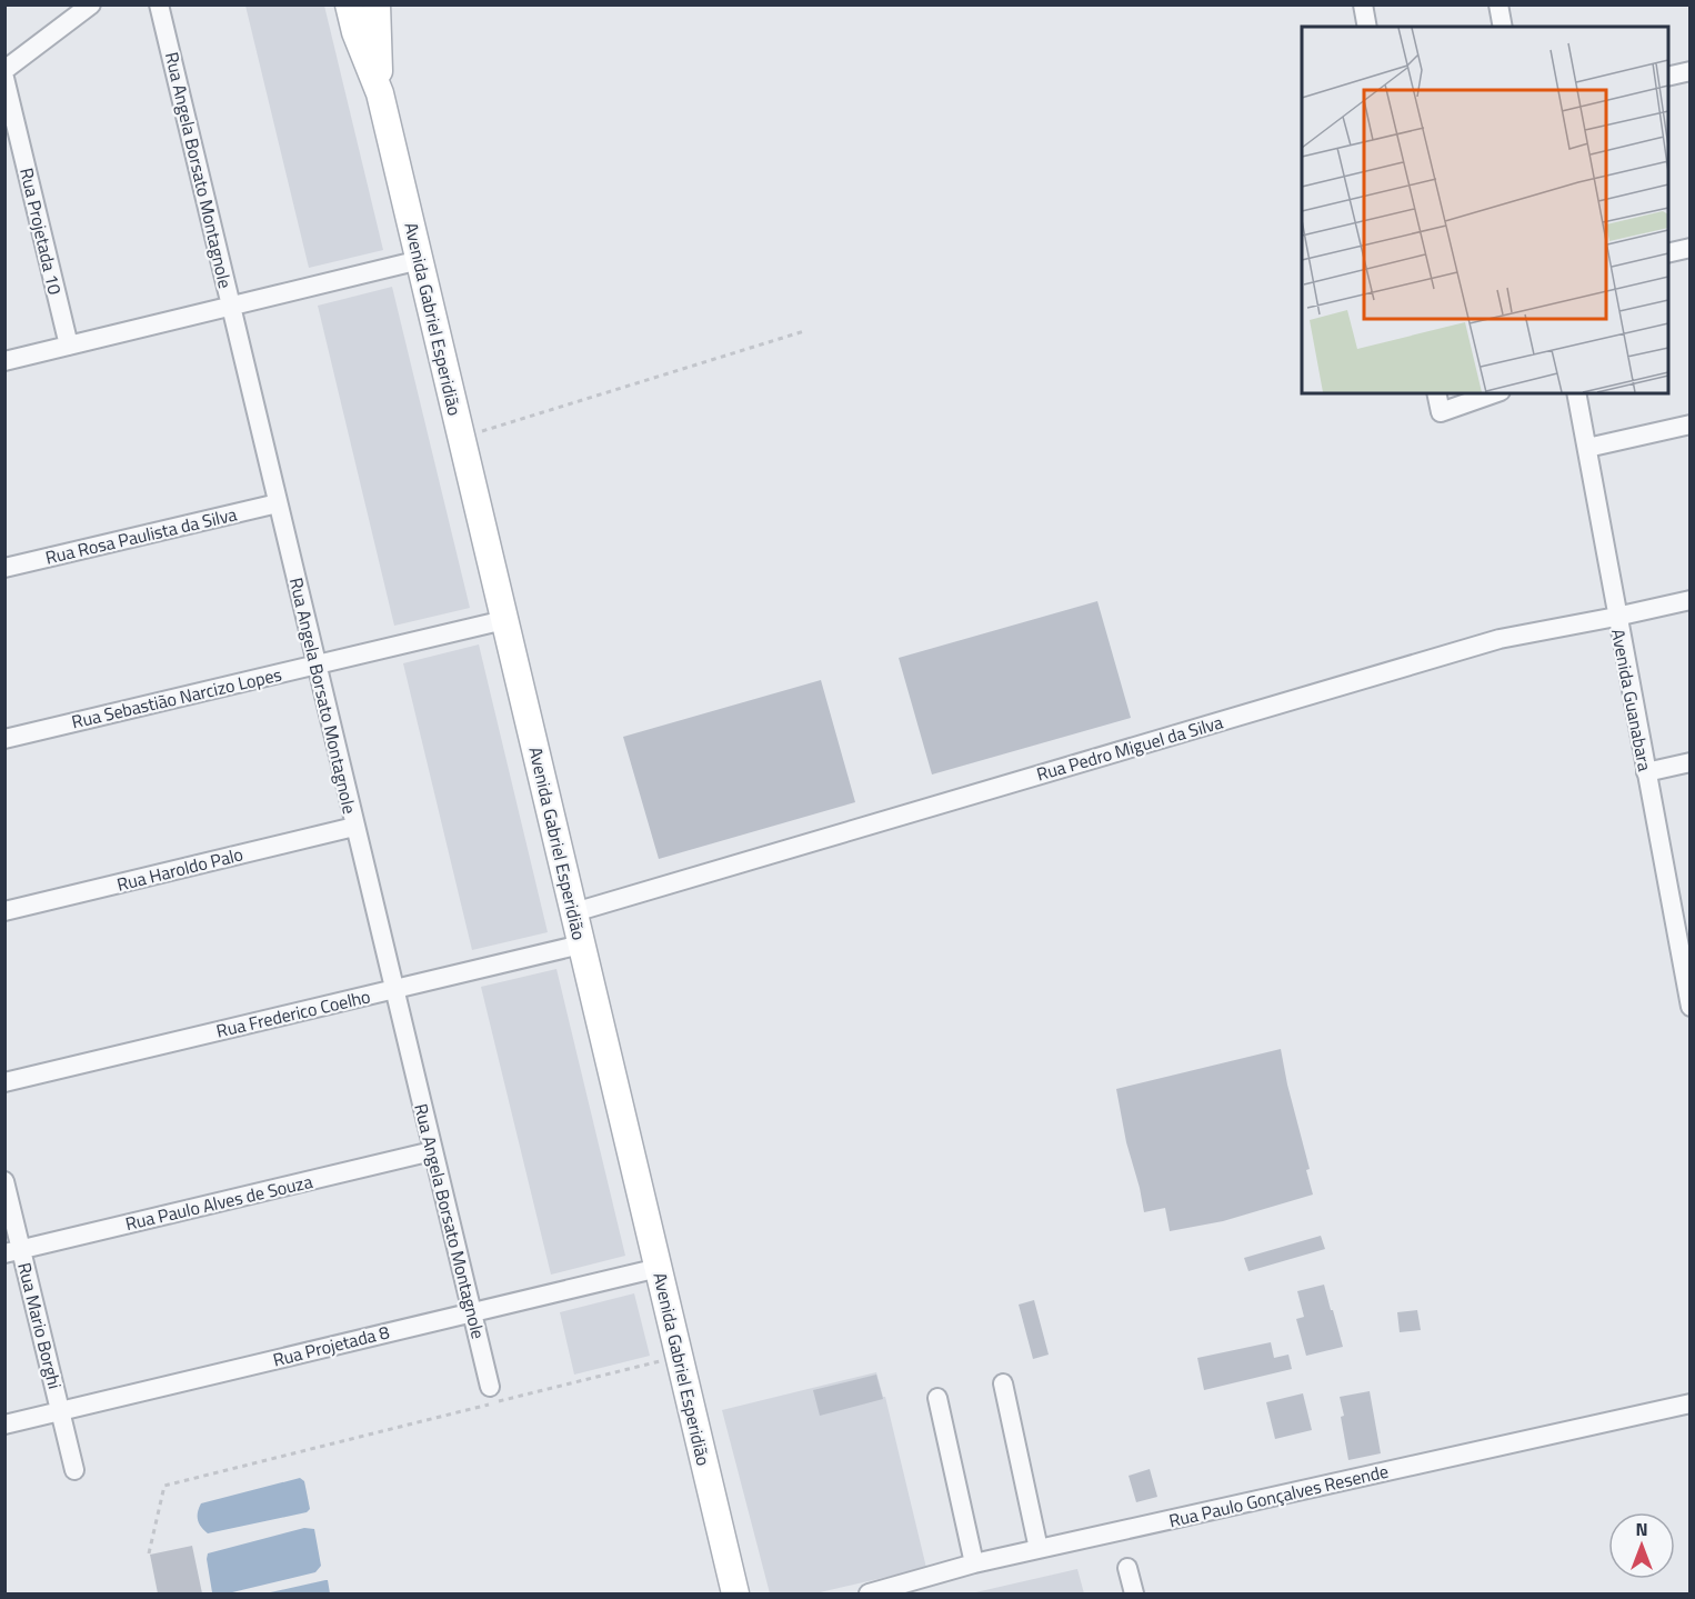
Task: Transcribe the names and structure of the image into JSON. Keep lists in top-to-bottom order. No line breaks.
{"streets":{"main road":["Avenida Gabriel Esperidião"],"street":["Rua Angela Borsato Montagnole","Rua Projetada 10","Rua Rosa Paulista da Silva","Rua Sebastião Narcizo Lopes","Avenida Guanabara","Rua Pedro Miguel da Silva","Rua Haroldo Palo","Rua Frederico Coelho","Rua Paulo Alves de Souza","Rua Mario Borghi","Rua Projetada 8","Rua Paulo Gonçalves Resende"]},"crossings":[["Rua Angela Borsato Montagnole","Rua Rosa Paulista da Silva"],["Rua Angela Borsato Montagnole","Rua Sebastião Narcizo Lopes"],["Rua Angela Borsato Montagnole","Rua Haroldo Palo"],["Rua Angela Borsato Montagnole","Rua Frederico Coelho"],["Rua Angela Borsato Montagnole","Rua Paulo Alves de Souza"],["Rua Angela Borsato Montagnole","Rua Projetada 8"],["Avenida Gabriel Esperidião","Rua Sebastião Narcizo Lopes"],["Avenida Gabriel Esperidião","Rua Pedro Miguel da Silva"],["Avenida Gabriel Esperidião","Rua Frederico Coelho"],["Avenida Gabriel Esperidião","Rua Projetada 8"],["Avenida Guanabara","Rua Pedro Miguel da Silva"],["Rua Paulo Alves de Souza","Rua Mario Borghi"],["Rua Mario Borghi","Rua Projetada 8"]],"north":"top"}
